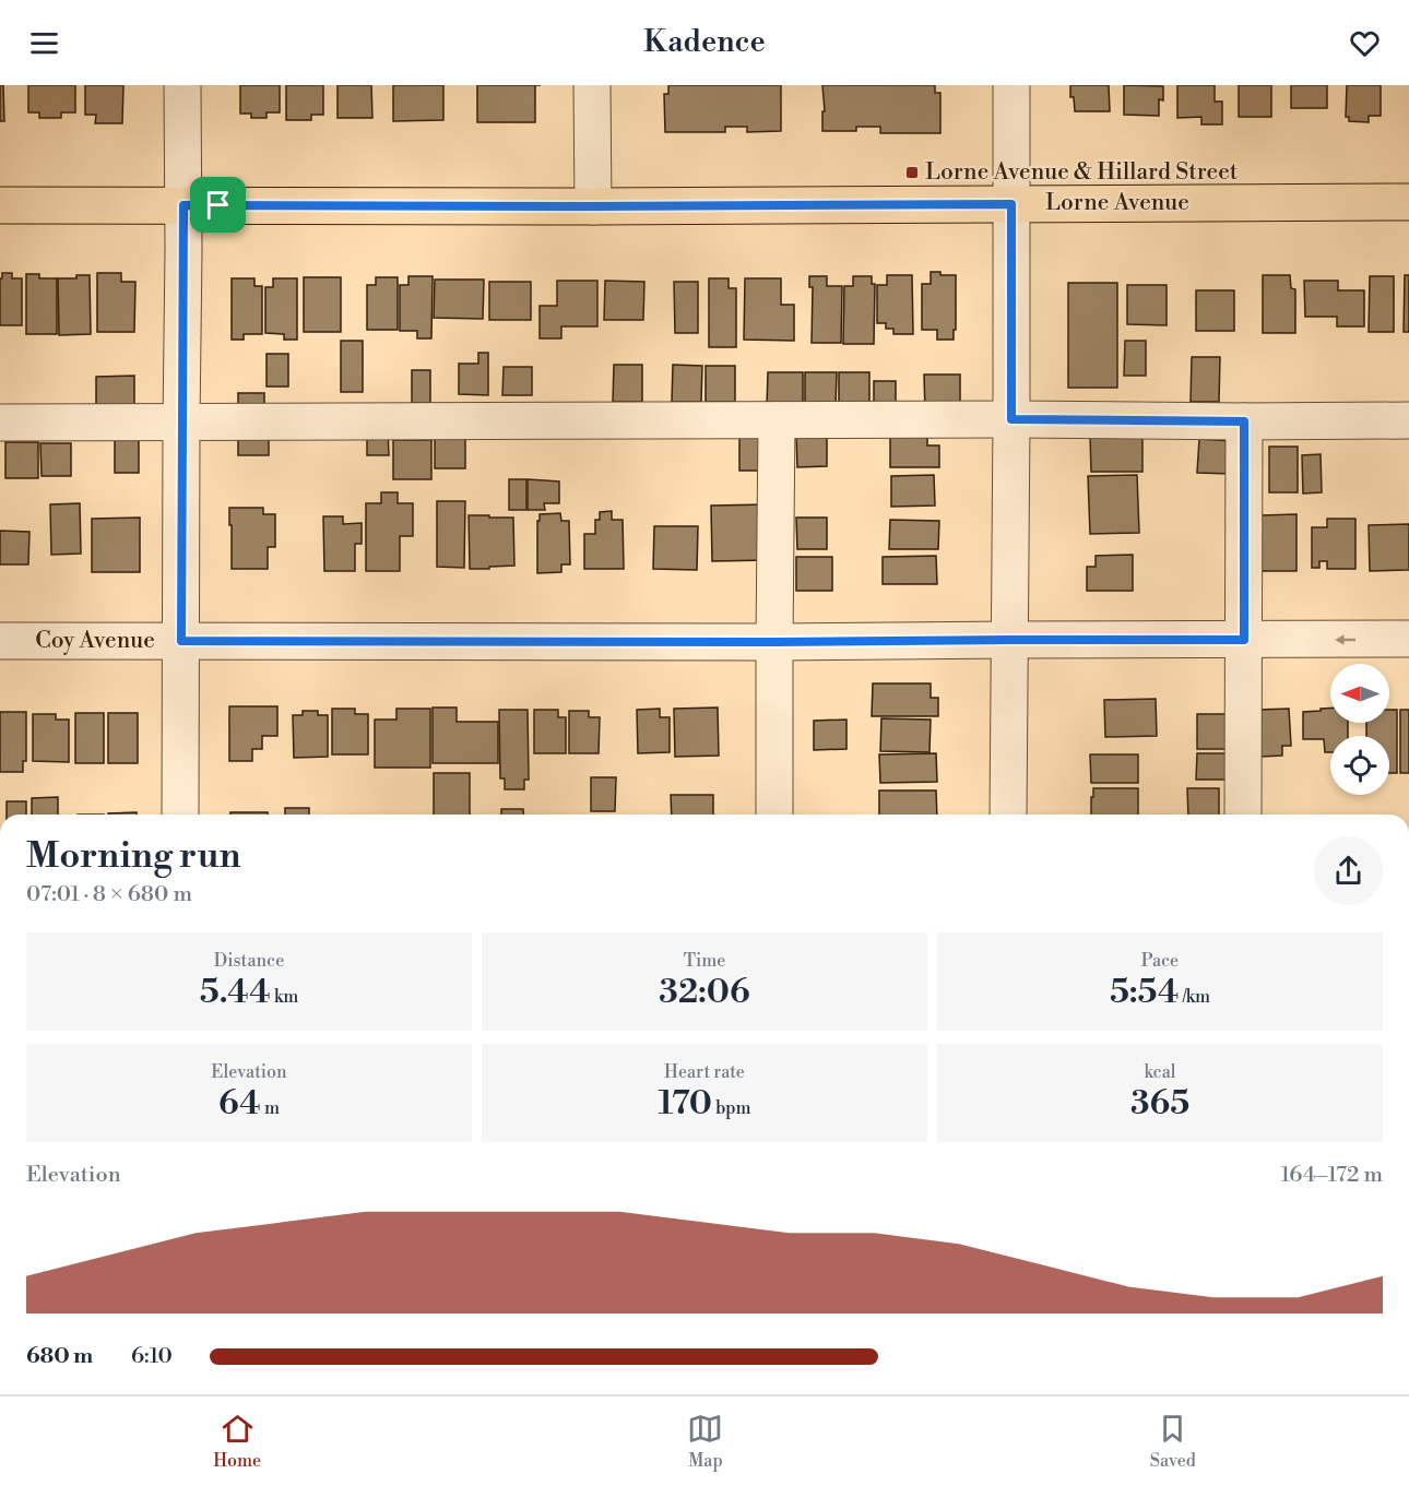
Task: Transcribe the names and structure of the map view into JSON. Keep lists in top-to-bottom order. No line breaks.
{"streets":{"main road":["Lorne Avenue"],"street":["Coy Avenue"]},"places":{"transit":["Lorne Avenue & Hillard Street"]},"north":"left","page":{"header":"Kadence","heading":["Morning run","07:01 · 8 × 680 m"],"stats":[["Distance","5.44 km"],["Time","32:06"],["Pace","5:54 /km"],["Elevation","64 m"],["Heart rate","170 bpm"],["kcal","365"]],"chart":["Elevation","164–172 m"],"list":[{"name":"680 m","note":"6:10"}],"tabs":["Home","Map","Saved"]}}
